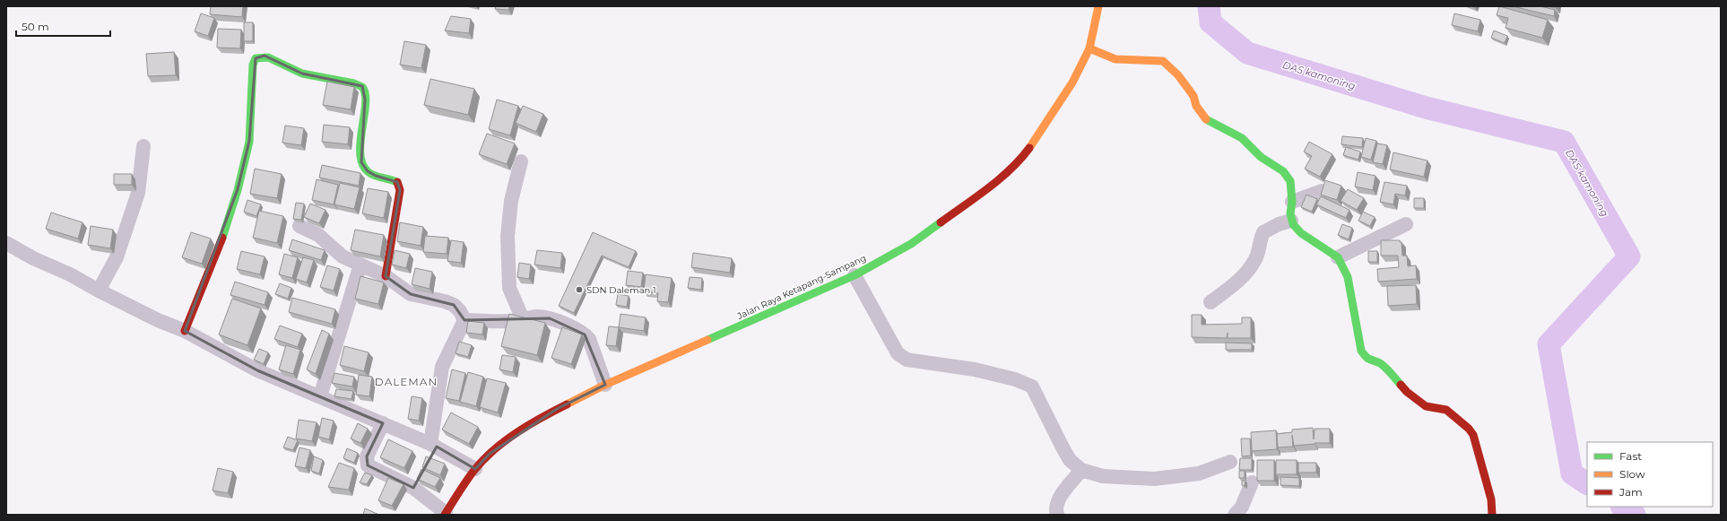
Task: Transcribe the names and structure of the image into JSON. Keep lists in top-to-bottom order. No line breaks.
{"streets":{"street":["Jalan Raya Ketapang-Sampang"]},"districts":["DALEMAN"],"water":["DAS kamoning"],"places":["SDN Daleman 1"],"legend":["Fast","Slow","Jam"],"scale_bar":"50 m"}
